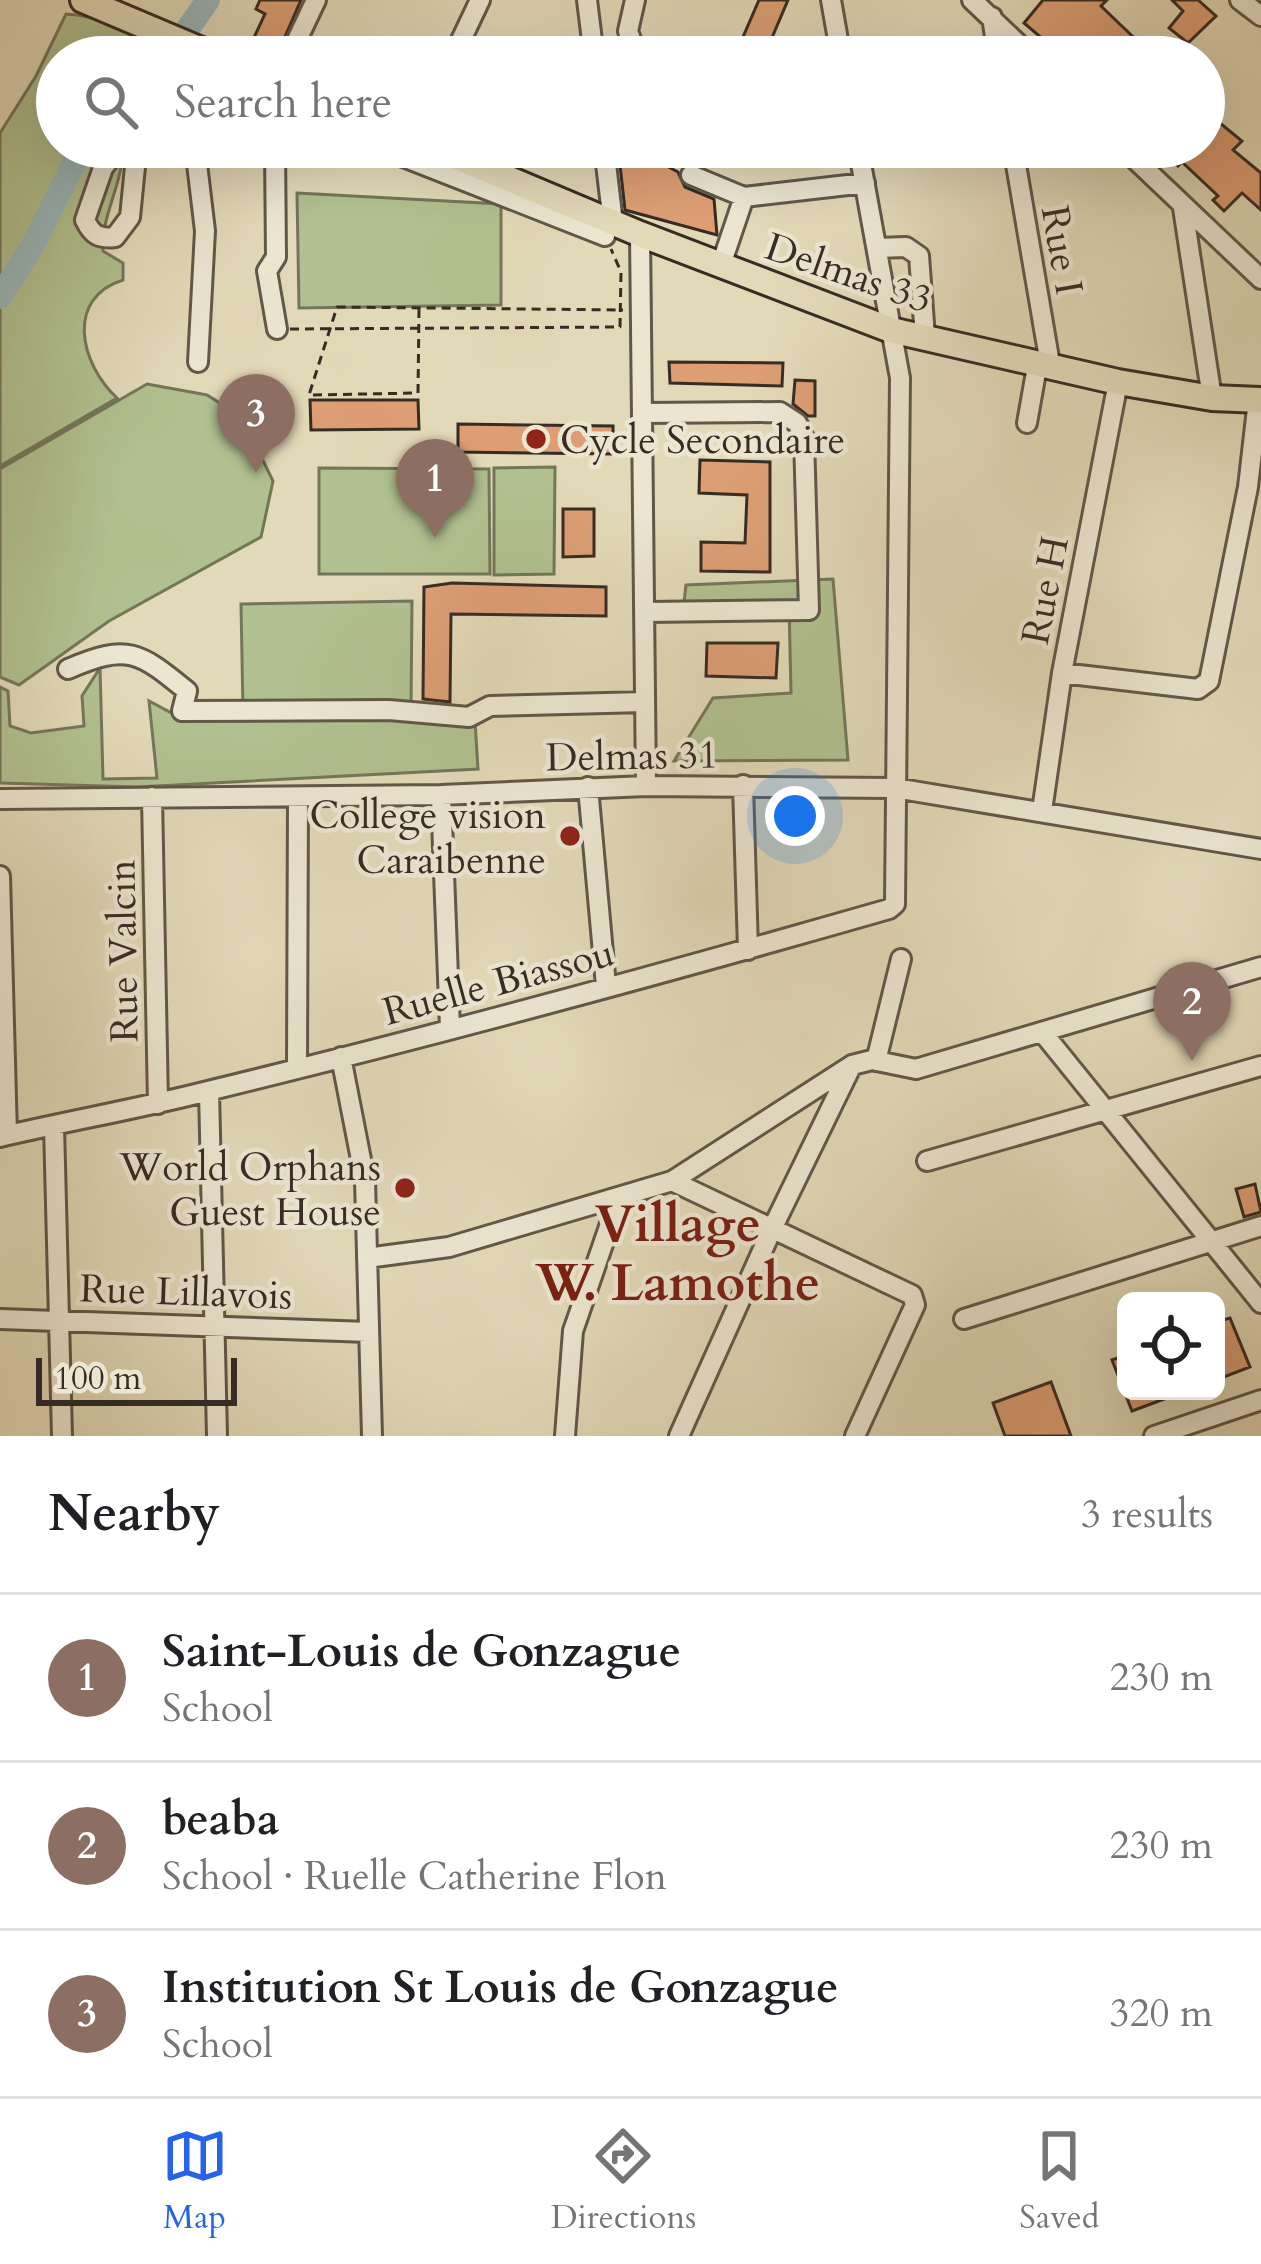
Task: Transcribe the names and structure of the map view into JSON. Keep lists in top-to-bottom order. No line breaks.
{"streets":{"main road":["Delmas 33"],"street":["Rue I","Rue H","Delmas 31","Rue Valcin","Ruelle Biassou","Rue Lillavois"]},"crossings":[["Rue I","Delmas 33"],["Delmas 33","Rue H"],["Rue H","Delmas 31"],["Delmas 31","Rue Valcin"],["Delmas 31","Ruelle Biassou"],["Rue Valcin","Ruelle Biassou"]],"districts":["Village W. Lamothe"],"places":["Cycle Secondaire","College vision Caraibenne","World Orphans Guest House"],"scale_bar":"100 m","page":{"search":"Search here","pins":["3","1","2"],"scale":"100 m","heading":["Nearby","3 results"],"list":[{"mark":"1","name":"Saint-Louis de Gonzague","note":"School","value":"230 m"},{"mark":"2","name":"beaba","note":"School · Ruelle Catherine Flon","value":"230 m"},{"mark":"3","name":"Institution St Louis de Gonzague","note":"School","value":"320 m"}],"nav":["Map","Directions","Saved"]}}
